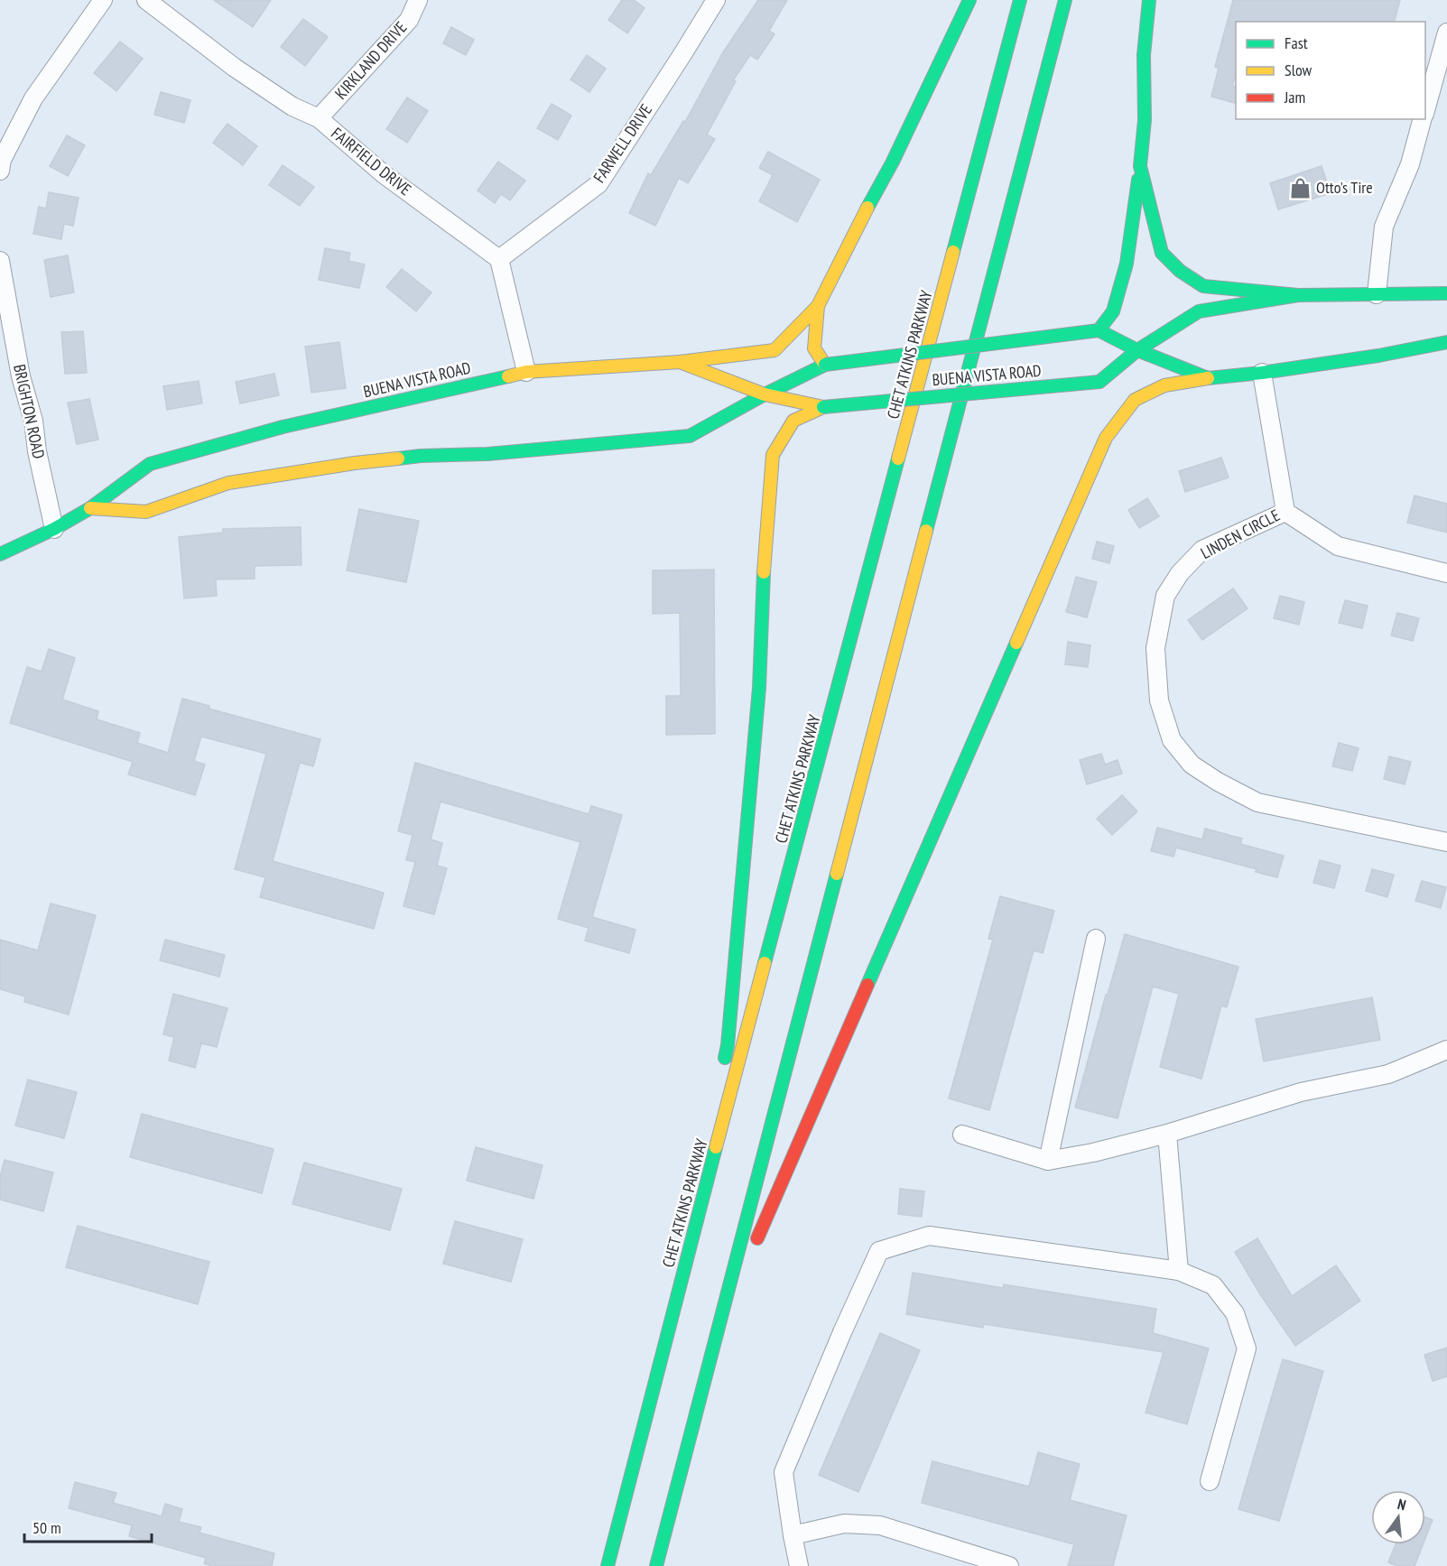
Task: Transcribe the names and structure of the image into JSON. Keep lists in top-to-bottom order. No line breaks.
{"streets":{"main road":["CHET ATKINS PARKWAY","BUENA VISTA ROAD"],"street":["KIRKLAND DRIVE","FARWELL DRIVE","FAIRFIELD DRIVE","BRIGHTON ROAD","LINDEN CIRCLE"]},"crossings":[["KIRKLAND DRIVE","FAIRFIELD DRIVE"],["FARWELL DRIVE","FAIRFIELD DRIVE"],["BUENA VISTA ROAD","BRIGHTON ROAD"]],"places":{"shop":["Otto's Tire"]},"legend":["Fast","Slow","Jam"],"scale_bar":"50 m","north":"top"}
